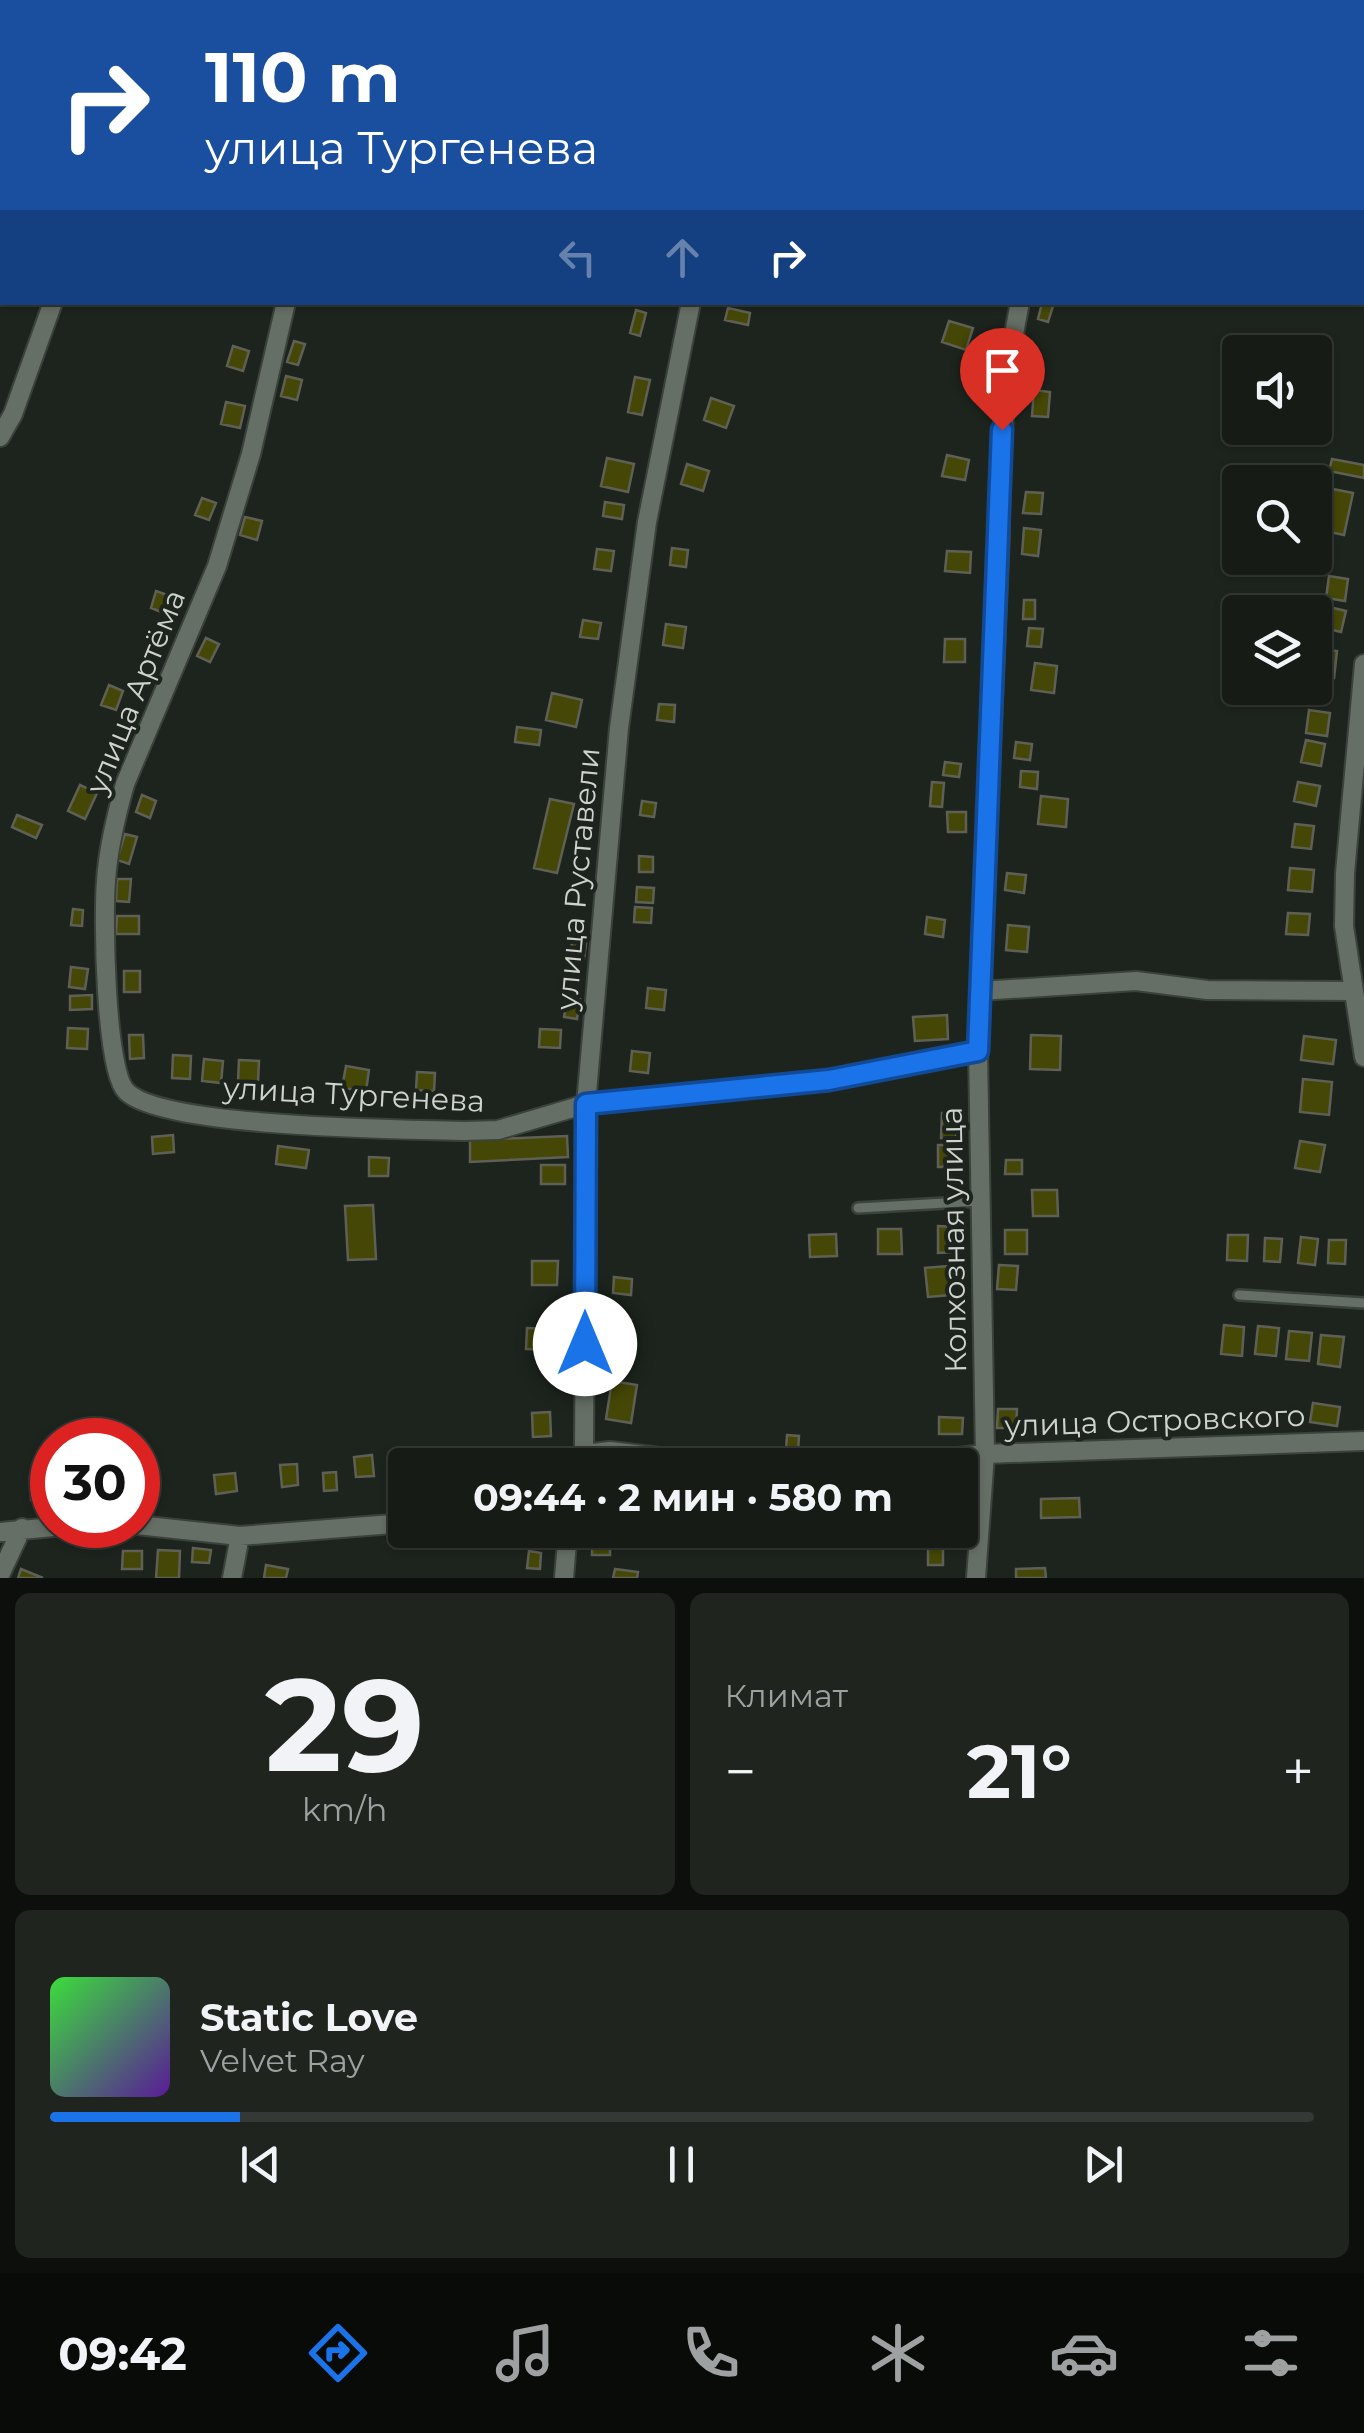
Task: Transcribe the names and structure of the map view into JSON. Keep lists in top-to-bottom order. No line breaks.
{"streets":{"street":["улица Артёма","улица Руставели","улица Тургенева","Колхозная улица","улица Островского"]},"crossings":[["улица Артёма","улица Тургенева"],["улица Руставели","улица Тургенева"],["улица Тургенева","Колхозная улица"],["Колхозная улица","улица Островского"]],"page":{"turn":["110 m","улица Тургенева"],"limit":"30","trip":"09:44 · 2 мин · 580 m","tile":[["29","km/h"],"Климат"],"heat":["−","21°","+"],"song":["Static Love","Velvet Ray"],"tabs":"09:42"}}
